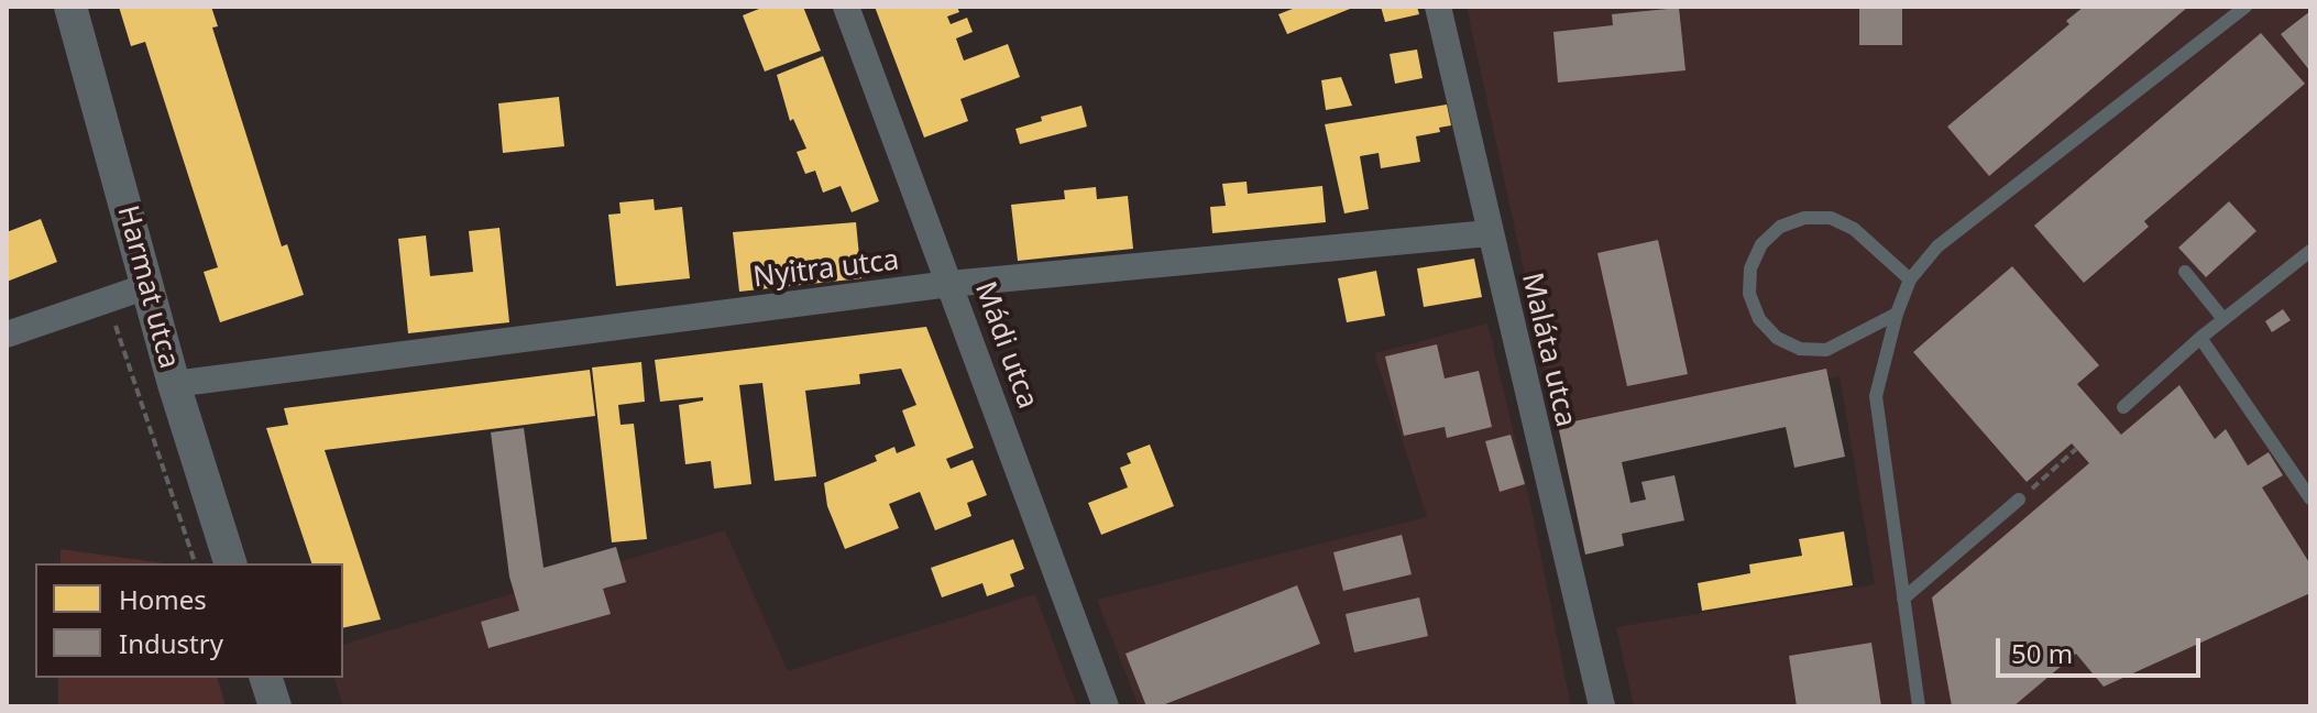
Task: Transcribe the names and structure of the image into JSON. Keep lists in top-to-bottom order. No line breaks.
{"streets":{"street":["Nyitra utca","Harmat utca","Mádi utca","Maláta utca"]},"crossings":[["Nyitra utca","Harmat utca"],["Nyitra utca","Mádi utca"],["Nyitra utca","Maláta utca"]],"legend":["Homes","Industry"],"scale_bar":"50 m"}
